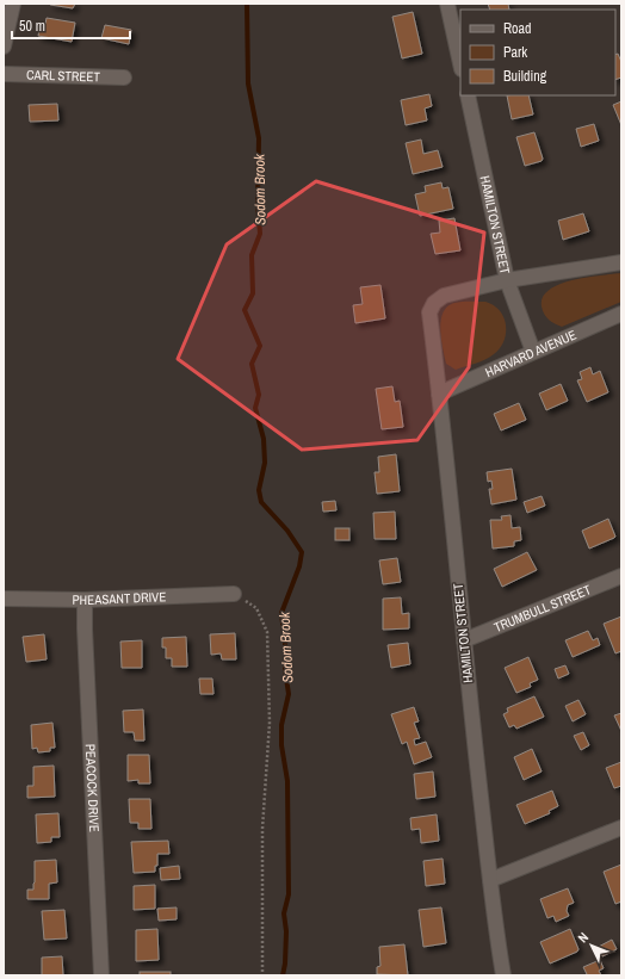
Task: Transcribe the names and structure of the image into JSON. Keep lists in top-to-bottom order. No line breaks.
{"streets":{"street":["CARL STREET","HAMILTON STREET","HARVARD AVENUE","PHEASANT DRIVE","TRUMBULL STREET","PEACOCK DRIVE"]},"crossings":[["HAMILTON STREET","HARVARD AVENUE"],["HAMILTON STREET","TRUMBULL STREET"],["PHEASANT DRIVE","PEACOCK DRIVE"]],"water":["Sodom Brook"],"legend":["Road","Park","Building"],"scale_bar":"50 m","north":"top left"}
